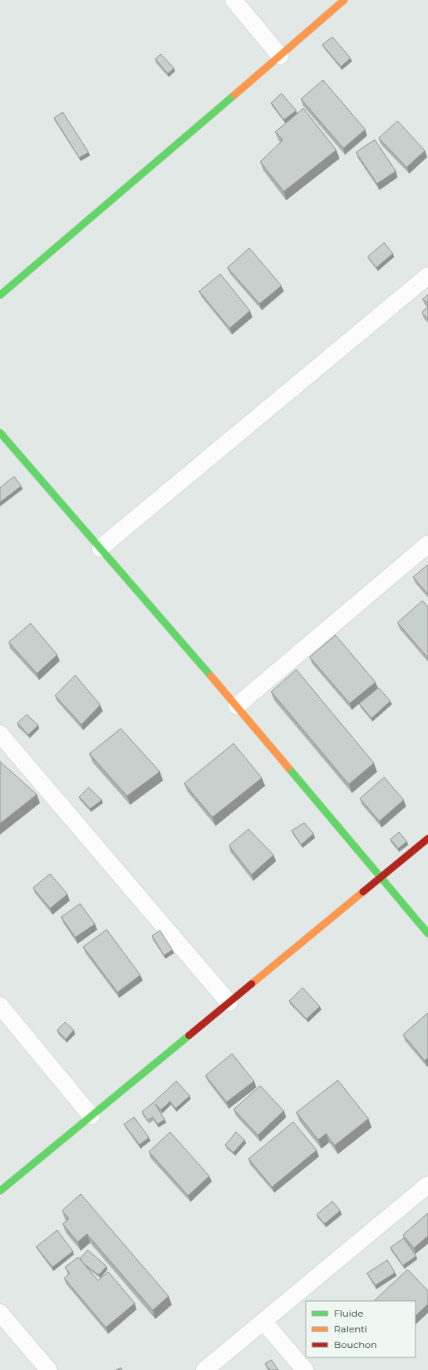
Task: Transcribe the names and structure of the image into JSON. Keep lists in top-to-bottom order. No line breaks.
{"legend":["Fluide","Ralenti","Bouchon"]}
